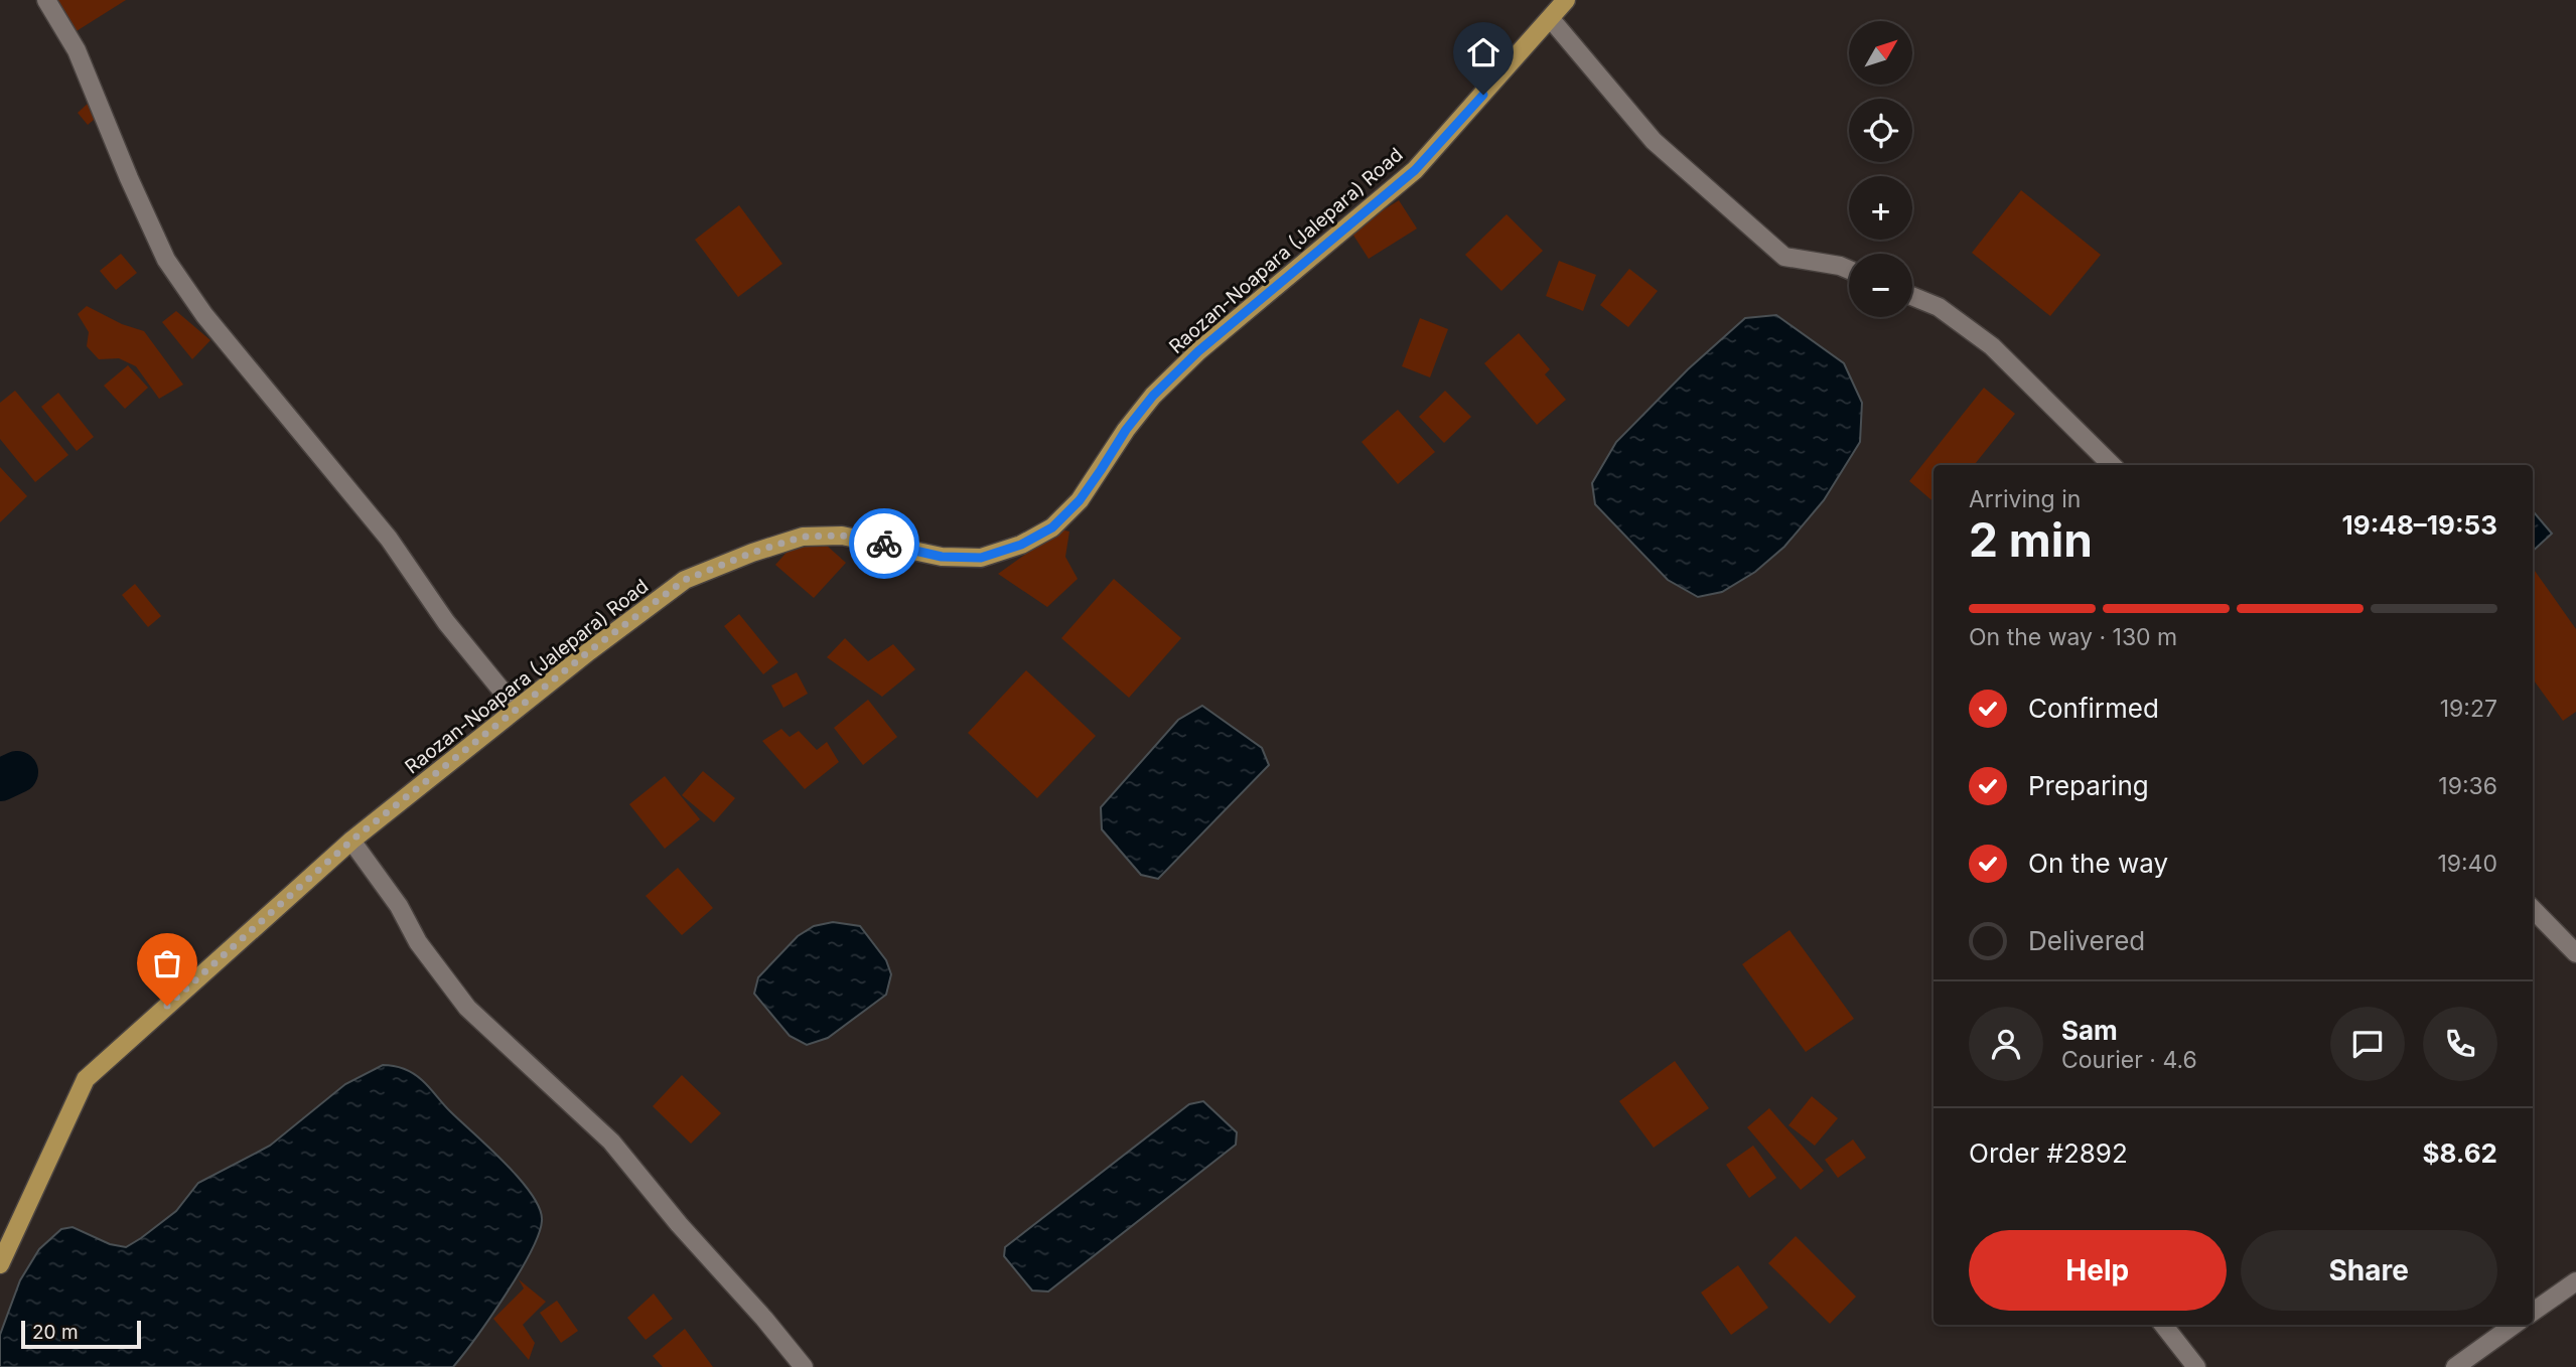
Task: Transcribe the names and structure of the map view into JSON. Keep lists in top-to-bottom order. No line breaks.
{"streets":{"main road":["Raozan-Noapara (Jalepara) Road"]},"scale_bar":"20 m","north":"top right","page":{"map_buttons":["+","−"],"heading":["2 min","Arriving in","19:48–19:53"],"panel":["Sam","Courier · 4.6","Order #2892","$8.62"],"bar":"On the way · 130 m","list":[["Confirmed","19:27"],["Preparing","19:36"],["On the way","19:40"],"Delivered"],"buttons":["Help","Share"],"scale":"20 m"}}
